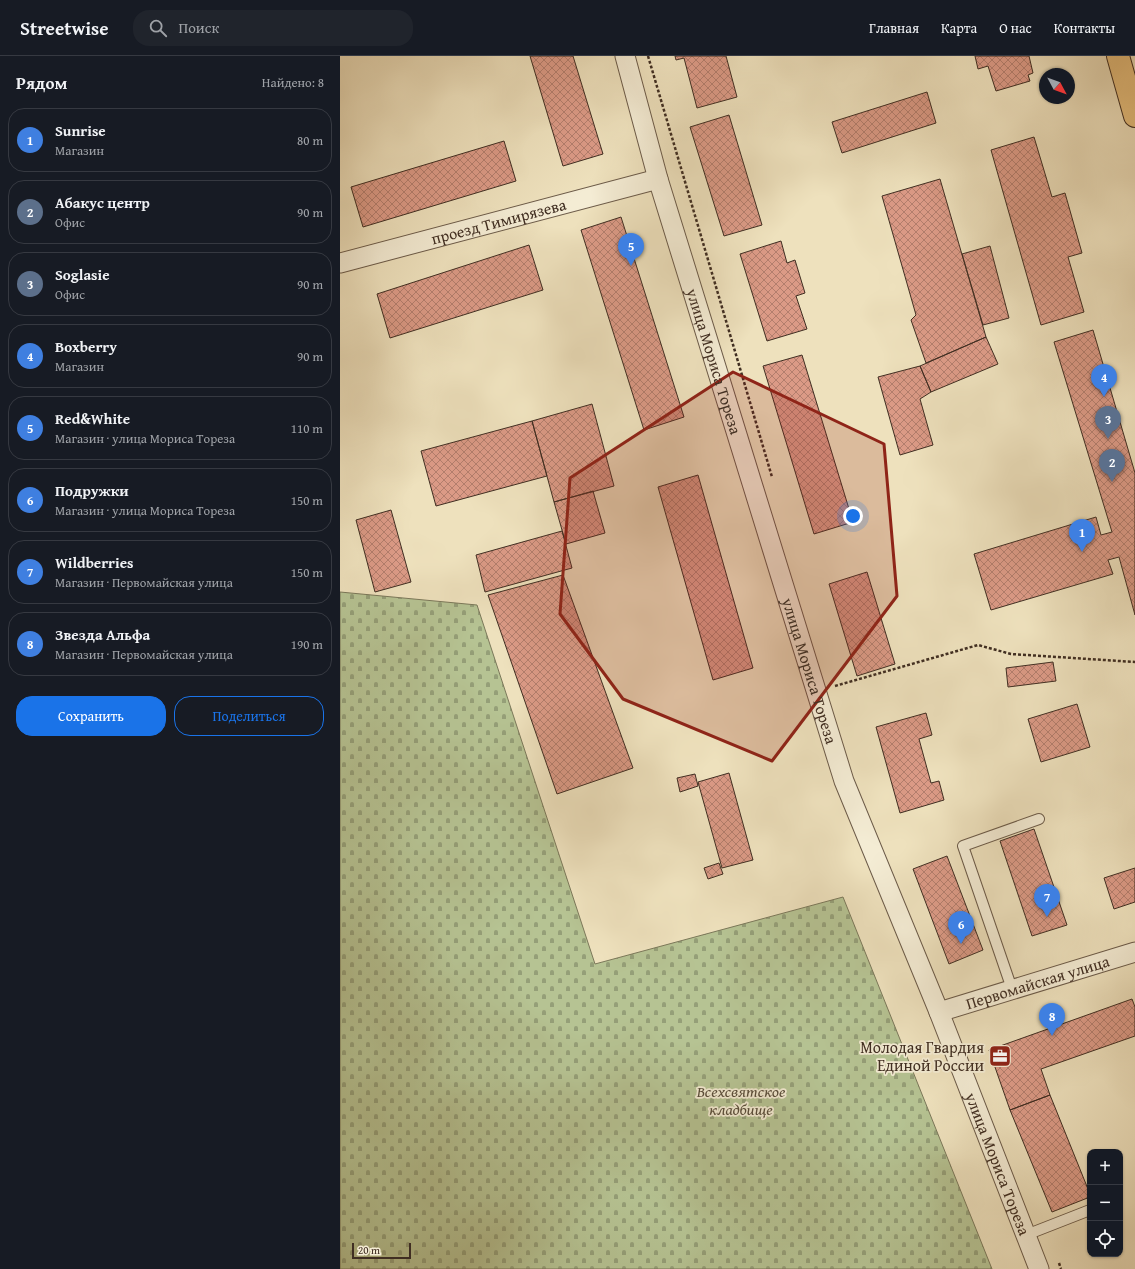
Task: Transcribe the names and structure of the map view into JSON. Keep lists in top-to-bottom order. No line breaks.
{"streets":{"street":["проезд Тимирязева","улица Мориса Тореза","Первомайская улица"]},"crossings":[["проезд Тимирязева","улица Мориса Тореза"],["улица Мориса Тореза","Первомайская улица"]],"parks":["Всехсвятское кладбище"],"places":{"office":["Молодая Гвардия Единой России"]},"scale_bar":"20 m","north":"bottom right","page":{"header":"Streetwise","search":"Поиск","nav":["Главная","Карта","О нас","Контакты"],"heading":["Рядом","Найдено: 8"],"list":[{"mark":"1","name":"Sunrise","note":"Магазин","value":"80 m"},{"mark":"2","name":"Абакус центр","note":"Офис","value":"90 m"},{"mark":"3","name":"Soglasie","note":"Офис","value":"90 m"},{"mark":"4","name":"Boxberry","note":"Магазин","value":"90 m"},{"mark":"5","name":"Red&White","note":"Магазин · улица Мориса Тореза","value":"110 m"},{"mark":"6","name":"Подружки","note":"Магазин · улица Мориса Тореза","value":"150 m"},{"mark":"7","name":"Wildberries","note":"Магазин · Первомайская улица","value":"150 m"},{"mark":"8","name":"Звезда Альфа","note":"Магазин · Первомайская улица","value":"190 m"}],"pins":["5","4","3","2","1","7","6","8"],"buttons":["Сохранить","Поделиться"],"map_buttons":["+","−"],"scale":"20 m"}}
